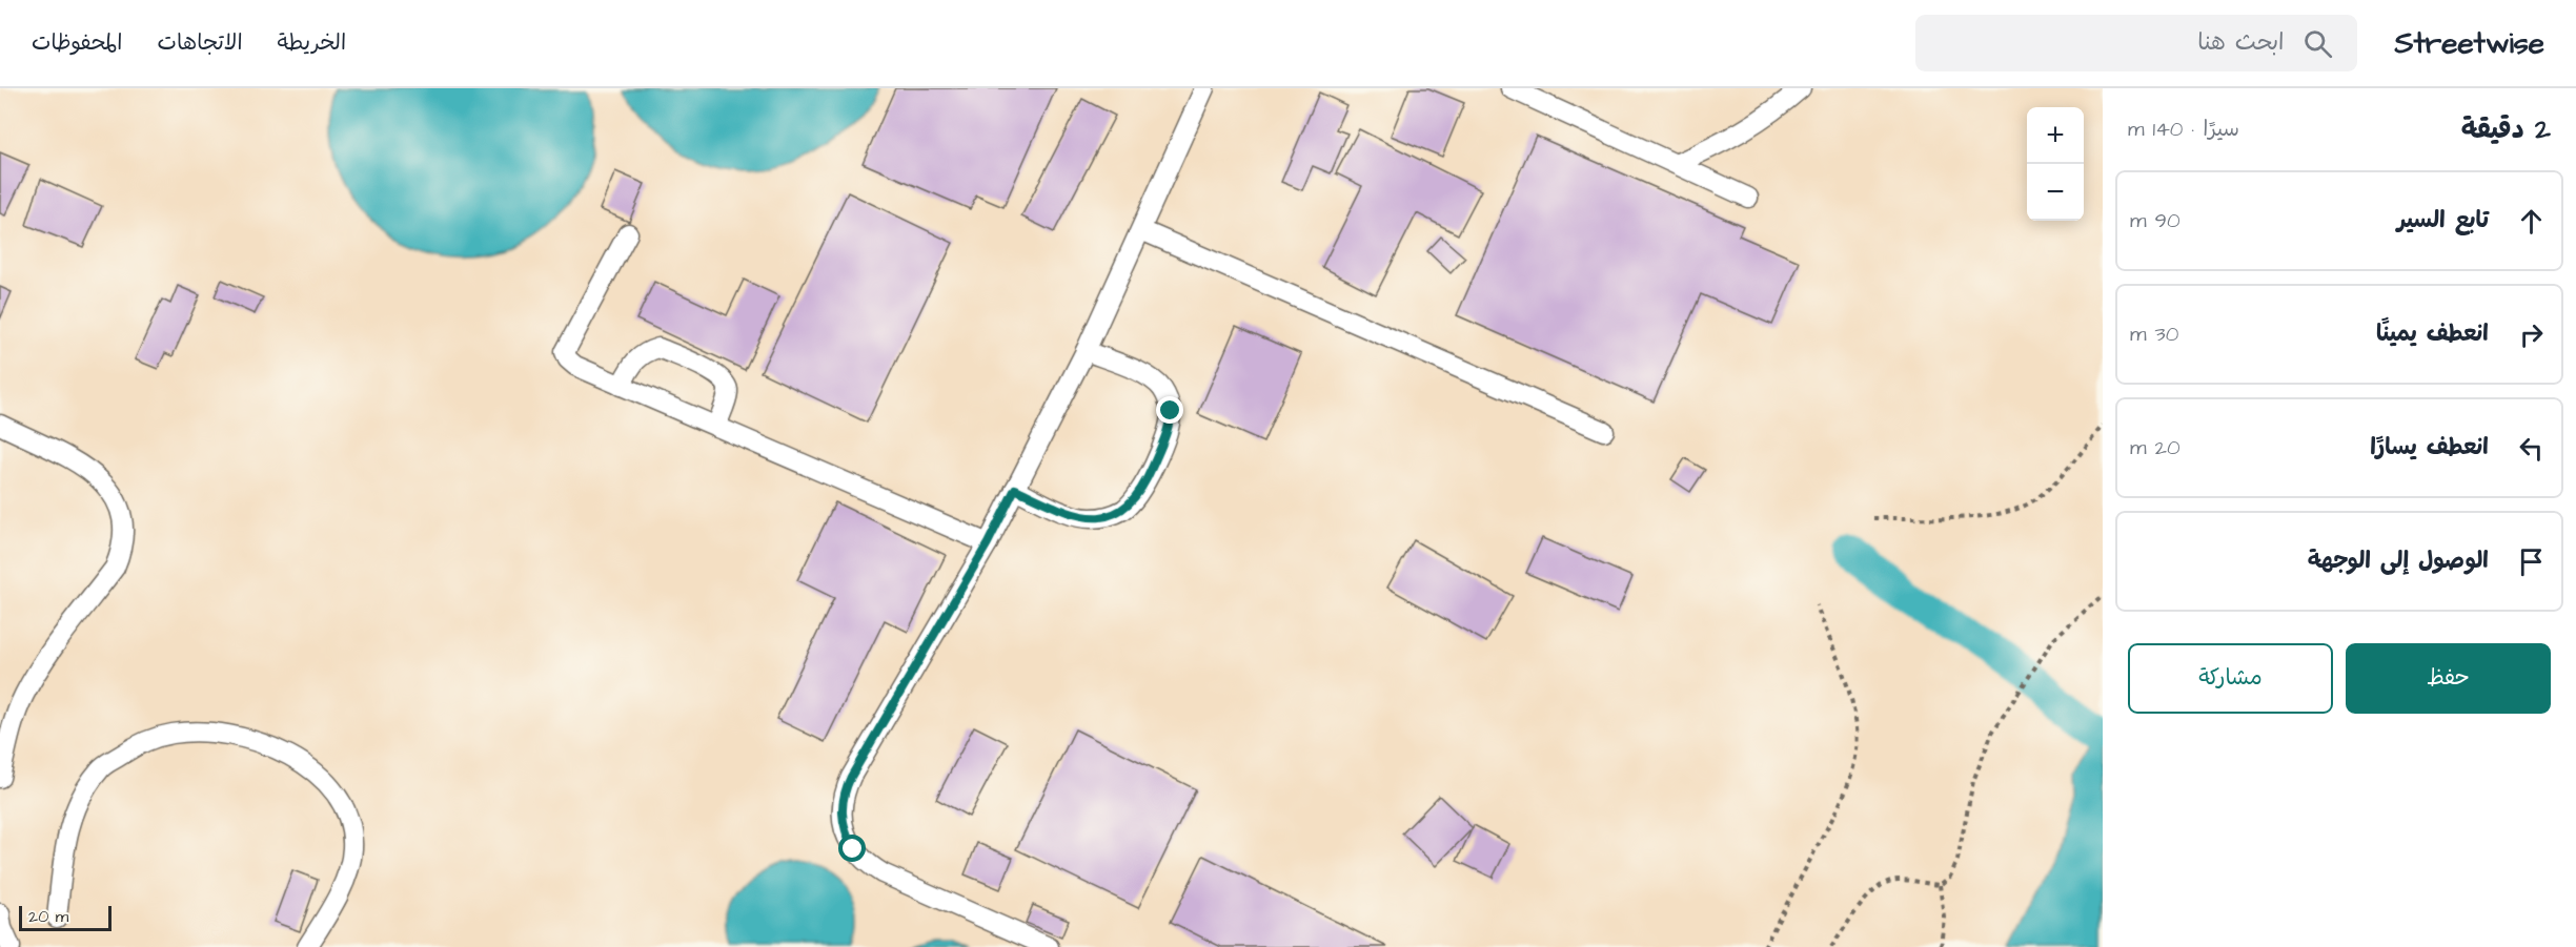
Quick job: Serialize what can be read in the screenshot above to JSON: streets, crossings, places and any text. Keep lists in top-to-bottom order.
{
  "scale_bar": "20 m",
  "page": {
    "header": "Streetwise",
    "search": "ابحث هنا",
    "nav": ["الخريطة", "الاتجاهات", "المحفوظات"],
    "heading": ["2 دقيقة", "سيرًا · 140 m"],
    "map_buttons": ["+", "−"],
    "list": [
      ["تابع السير", "90 m"],
      ["انعطف يمينًا", "30 m"],
      ["انعطف يسارًا", "20 m"],
      "الوصول إلى الوجهة"
    ],
    "buttons": ["حفظ", "مشاركة"],
    "scale": "20 m"
  }
}
